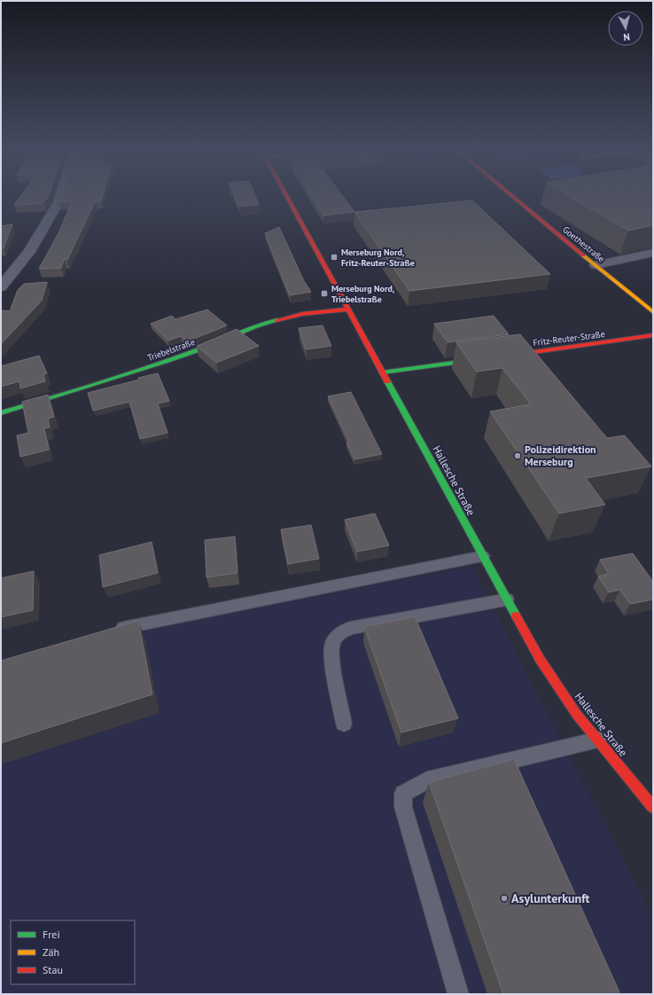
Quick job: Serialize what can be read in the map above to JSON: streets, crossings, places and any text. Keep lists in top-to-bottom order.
{
  "streets": {
    "street": [
      "Goethestraße",
      "Fritz-Reuter-Straße",
      "Triebelstraße",
      "Hallesche Straße"
    ]
  },
  "crossings": [
    ["Triebelstraße", "Hallesche Straße"]
  ],
  "places": {
    "transit": ["Merseburg Nord, Fritz-Reuter-Straße", "Merseburg Nord, Triebelstraße"],
    "other": ["Polizeidirektion Merseburg", "Asylunterkunft"]
  },
  "legend": ["Frei", "Zäh", "Stau"],
  "north": "bottom"
}
